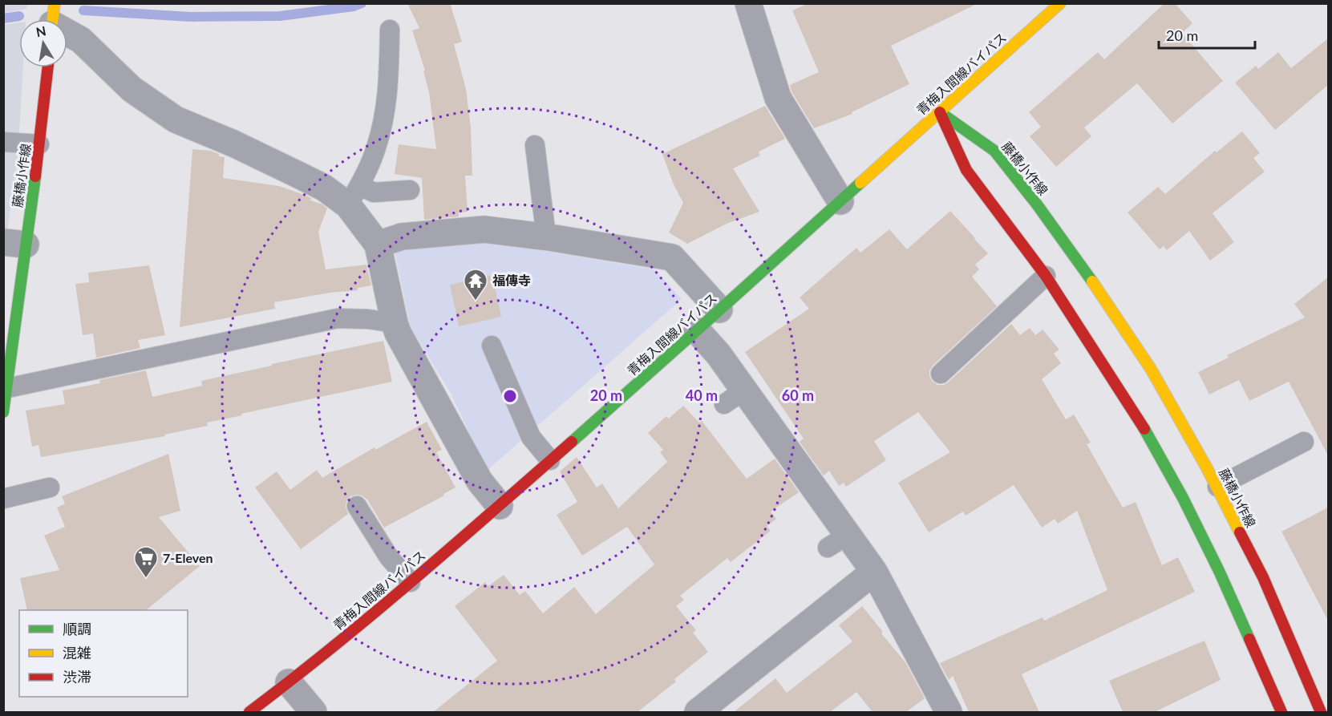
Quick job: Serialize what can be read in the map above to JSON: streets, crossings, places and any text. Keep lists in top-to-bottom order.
{
  "streets": {
    "main road": ["青梅入間線バイパス", "藤橋小作線"]
  },
  "crossings": [
    ["青梅入間線バイパス", "藤橋小作線"]
  ],
  "places": {
    "temple": ["福傳寺"],
    "supermarket": ["7-Eleven"]
  },
  "legend": ["順調", "混雑", "渋滞"],
  "scale_bar": "20 m",
  "north": "top",
  "rings": ["20 m", "40 m", "60 m"]
}
